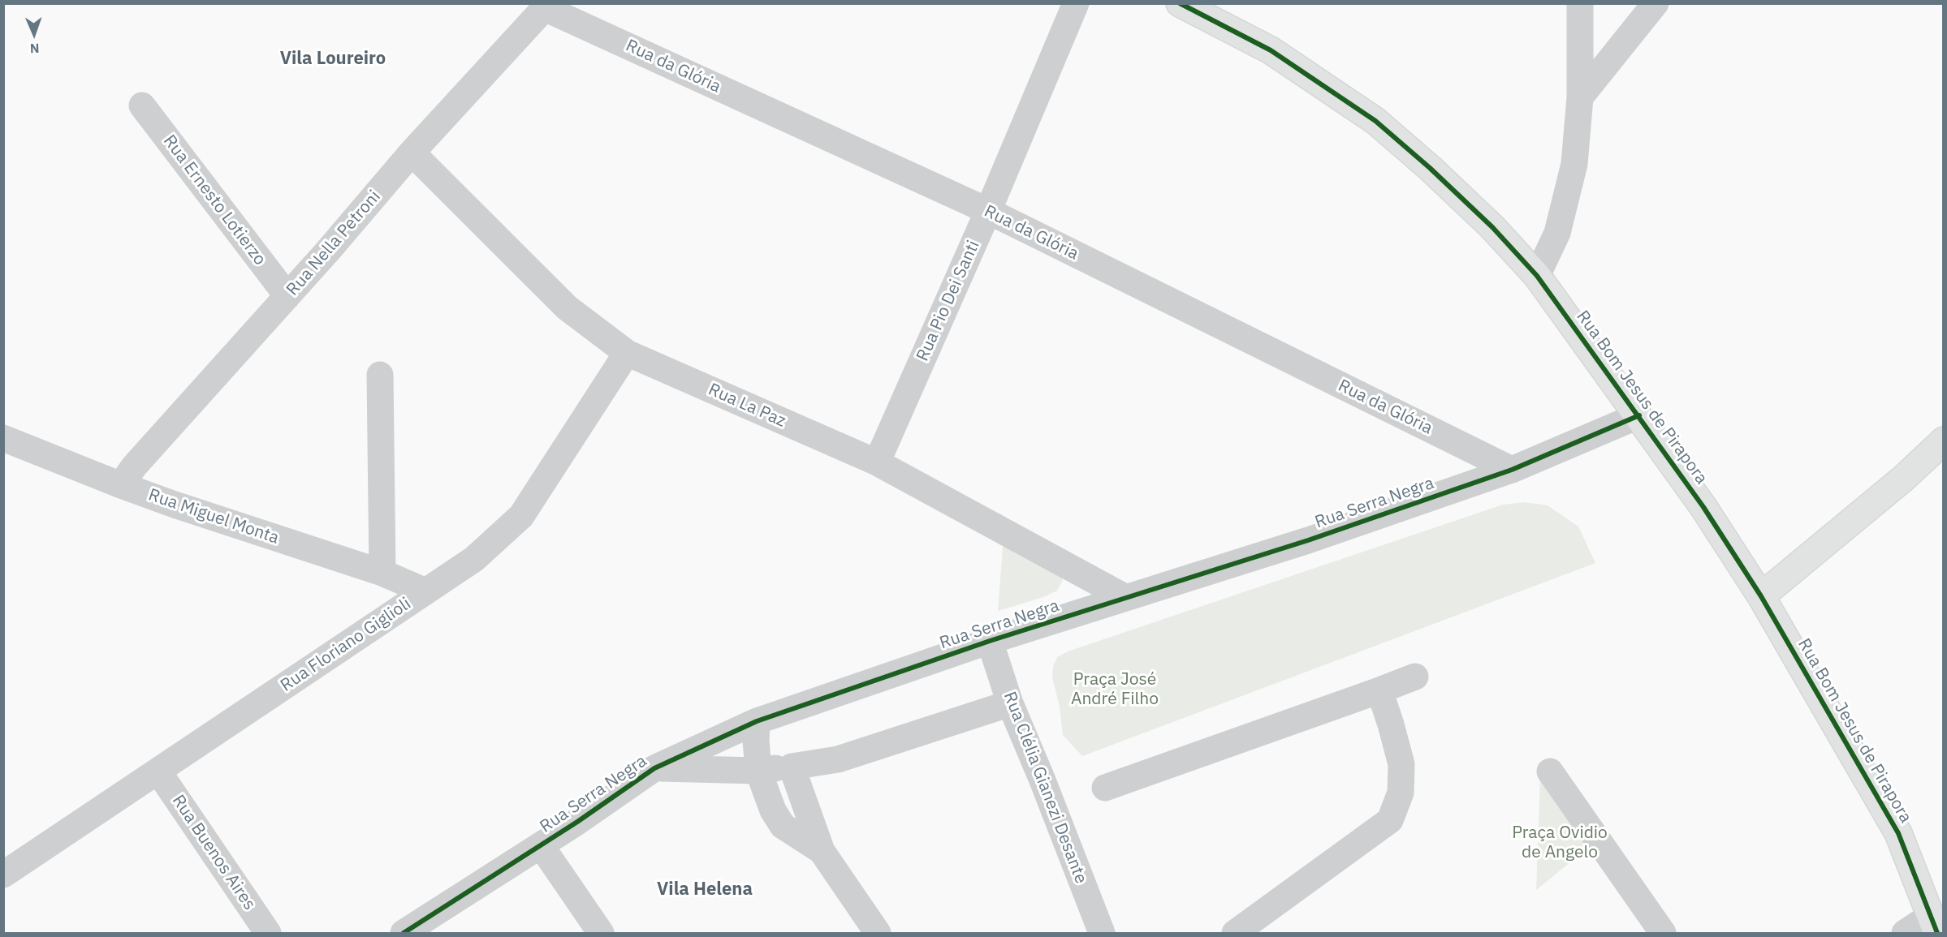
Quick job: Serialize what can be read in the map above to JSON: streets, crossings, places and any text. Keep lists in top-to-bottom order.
{
  "streets": {
    "street": [
      "Rua da Glória",
      "Rua Ernesto Lotierzo",
      "Rua Nella Petroni",
      "Rua Pio Dei Santi",
      "Rua Bom Jesus de Pirapora",
      "Rua La Paz",
      "Rua Serra Negra",
      "Rua Miguel Monta",
      "Rua Floriano Giglioli",
      "Rua Clélia Gianezi Desante",
      "Rua Buenos Aires"
    ]
  },
  "crossings": [
    ["Rua da Glória", "Rua Nella Petroni"],
    ["Rua da Glória", "Rua Pio Dei Santi"],
    ["Rua da Glória", "Rua Serra Negra"],
    ["Rua Ernesto Lotierzo", "Rua Nella Petroni"],
    ["Rua Nella Petroni", "Rua La Paz"],
    ["Rua Nella Petroni", "Rua Miguel Monta"],
    ["Rua Pio Dei Santi", "Rua La Paz"],
    ["Rua Bom Jesus de Pirapora", "Rua Serra Negra"],
    ["Rua La Paz", "Rua Serra Negra"],
    ["Rua La Paz", "Rua Floriano Giglioli"],
    ["Rua Serra Negra", "Rua Clélia Gianezi Desante"],
    ["Rua Miguel Monta", "Rua Floriano Giglioli"],
    ["Rua Floriano Giglioli", "Rua Buenos Aires"]
  ],
  "districts": ["Vila Loureiro", "Vila Helena"],
  "parks": ["Praça José André Filho", "Praça Ovidio de Angelo"],
  "north": "bottom"
}
